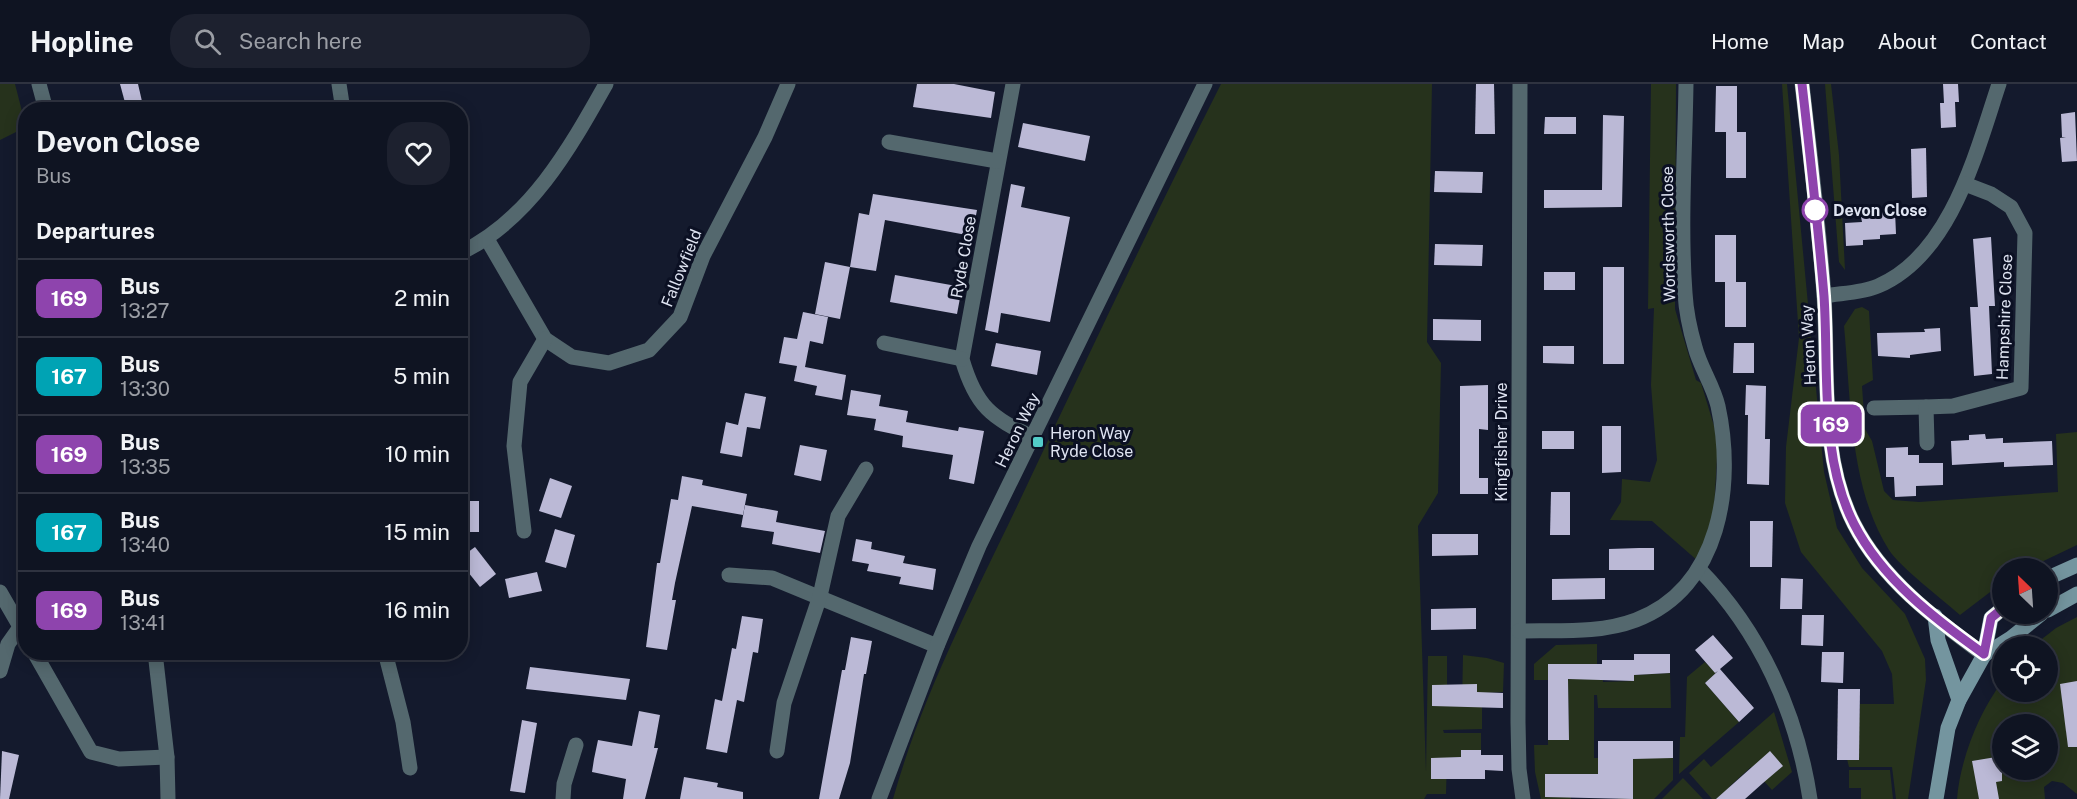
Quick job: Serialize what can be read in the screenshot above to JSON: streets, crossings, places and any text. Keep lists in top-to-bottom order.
{
  "streets": {
    "street": [
      "Wordsworth Close",
      "Ryde Close",
      "Fallowfield",
      "Hampshire Close",
      "Heron Way",
      "Kingfisher Drive"
    ]
  },
  "crossings": [
    ["Wordsworth Close", "Kingfisher Drive"]
  ],
  "places": {
    "other": ["Devon Close"],
    "transit": ["Heron Way Ryde Close"]
  },
  "lines": ["bus line 169"],
  "north": "top left",
  "page": {
    "header": "Hopline",
    "search": "Search here",
    "nav": [
      "Home",
      "Map",
      "About",
      "Contact"
    ],
    "on_map": "169",
    "heading": [
      ["Devon Close", "Bus"],
      "Departures"
    ],
    "list": [
      {
        "mark": "169",
        "name": "Bus",
        "note": "13:27",
        "value": "2 min"
      },
      {
        "mark": "167",
        "name": "Bus",
        "note": "13:30",
        "value": "5 min"
      },
      {
        "mark": "169",
        "name": "Bus",
        "note": "13:35",
        "value": "10 min"
      },
      {
        "mark": "167",
        "name": "Bus",
        "note": "13:40",
        "value": "15 min"
      },
      {
        "mark": "169",
        "name": "Bus",
        "note": "13:41",
        "value": "16 min"
      }
    ]
  }
}
